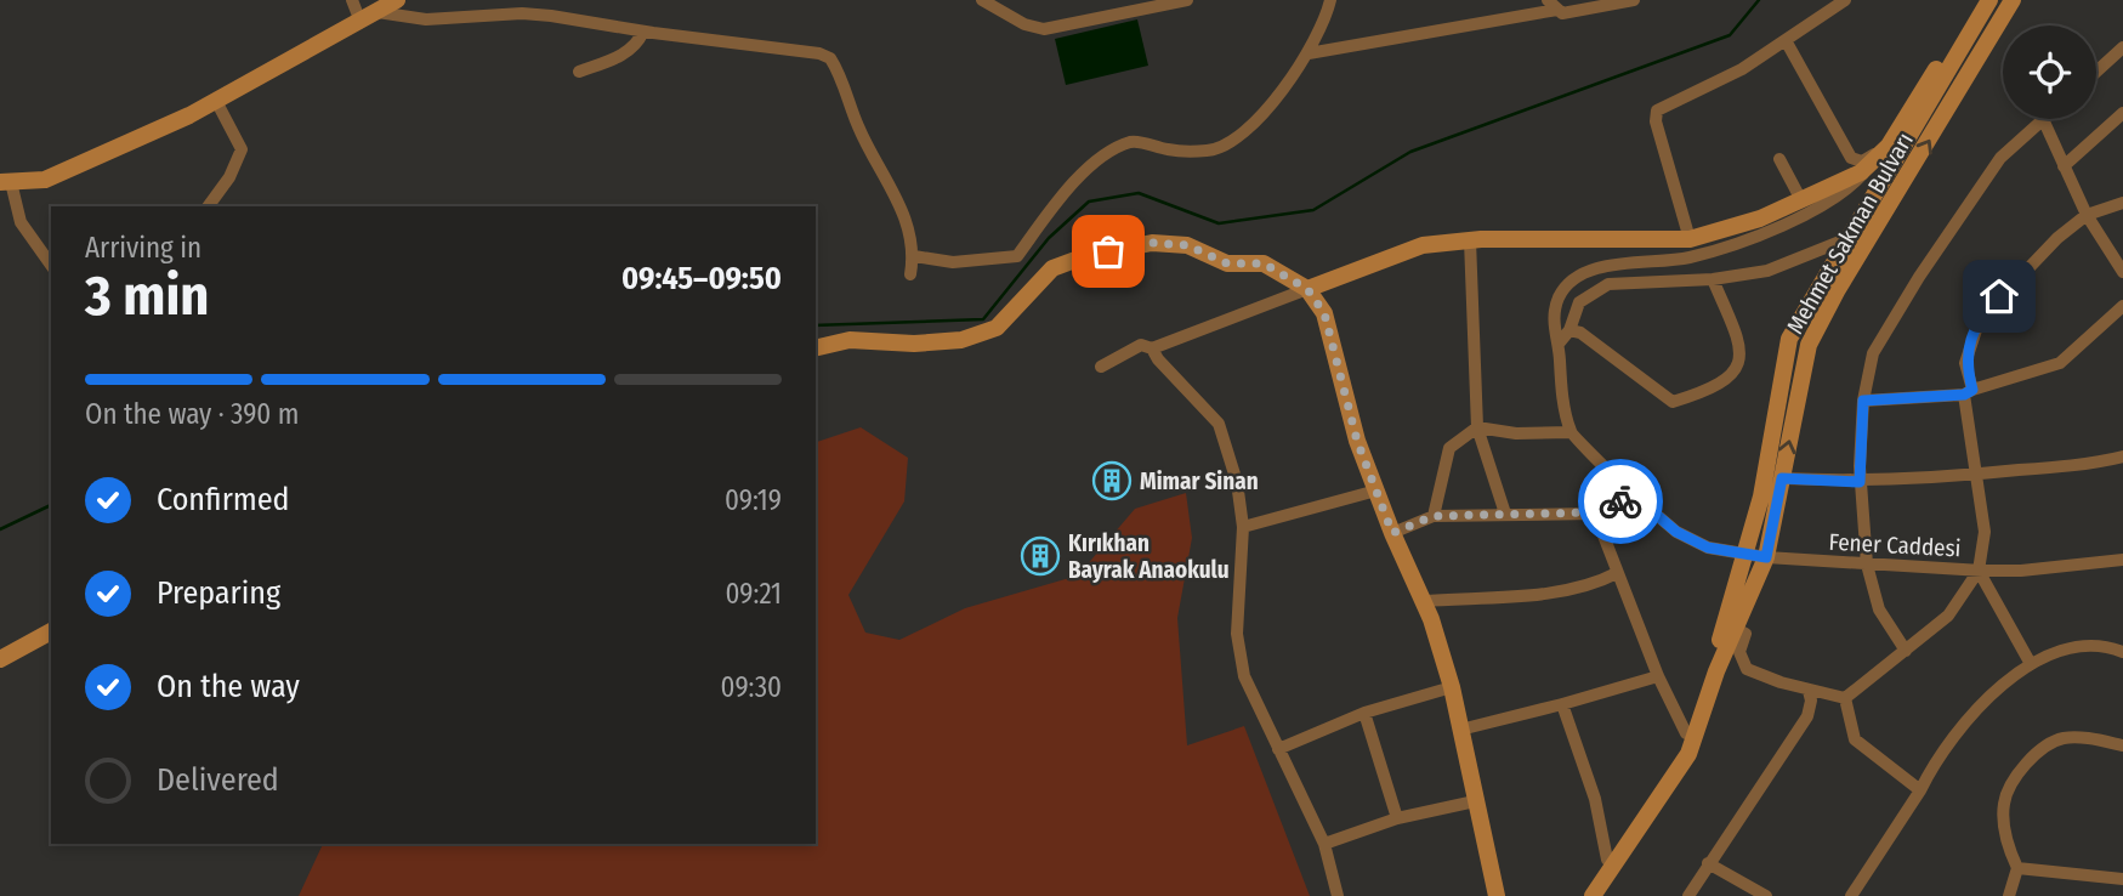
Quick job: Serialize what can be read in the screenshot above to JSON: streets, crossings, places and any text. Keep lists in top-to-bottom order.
{
  "streets": {
    "street": ["Mehmet Sakman Bulvarı", "Fener Caddesi"]
  },
  "crossings": [
    ["Mehmet Sakman Bulvarı", "Fener Caddesi"]
  ],
  "places": {
    "building": ["Mimar Sinan", "Kırıkhan Bayrak Anaokulu"]
  },
  "page": {
    "heading": ["3 min", "Arriving in", "09:45–09:50"],
    "bar": "On the way · 390 m",
    "list": [
      ["Confirmed", "09:19"],
      ["Preparing", "09:21"],
      ["On the way", "09:30"],
      "Delivered"
    ]
  }
}
